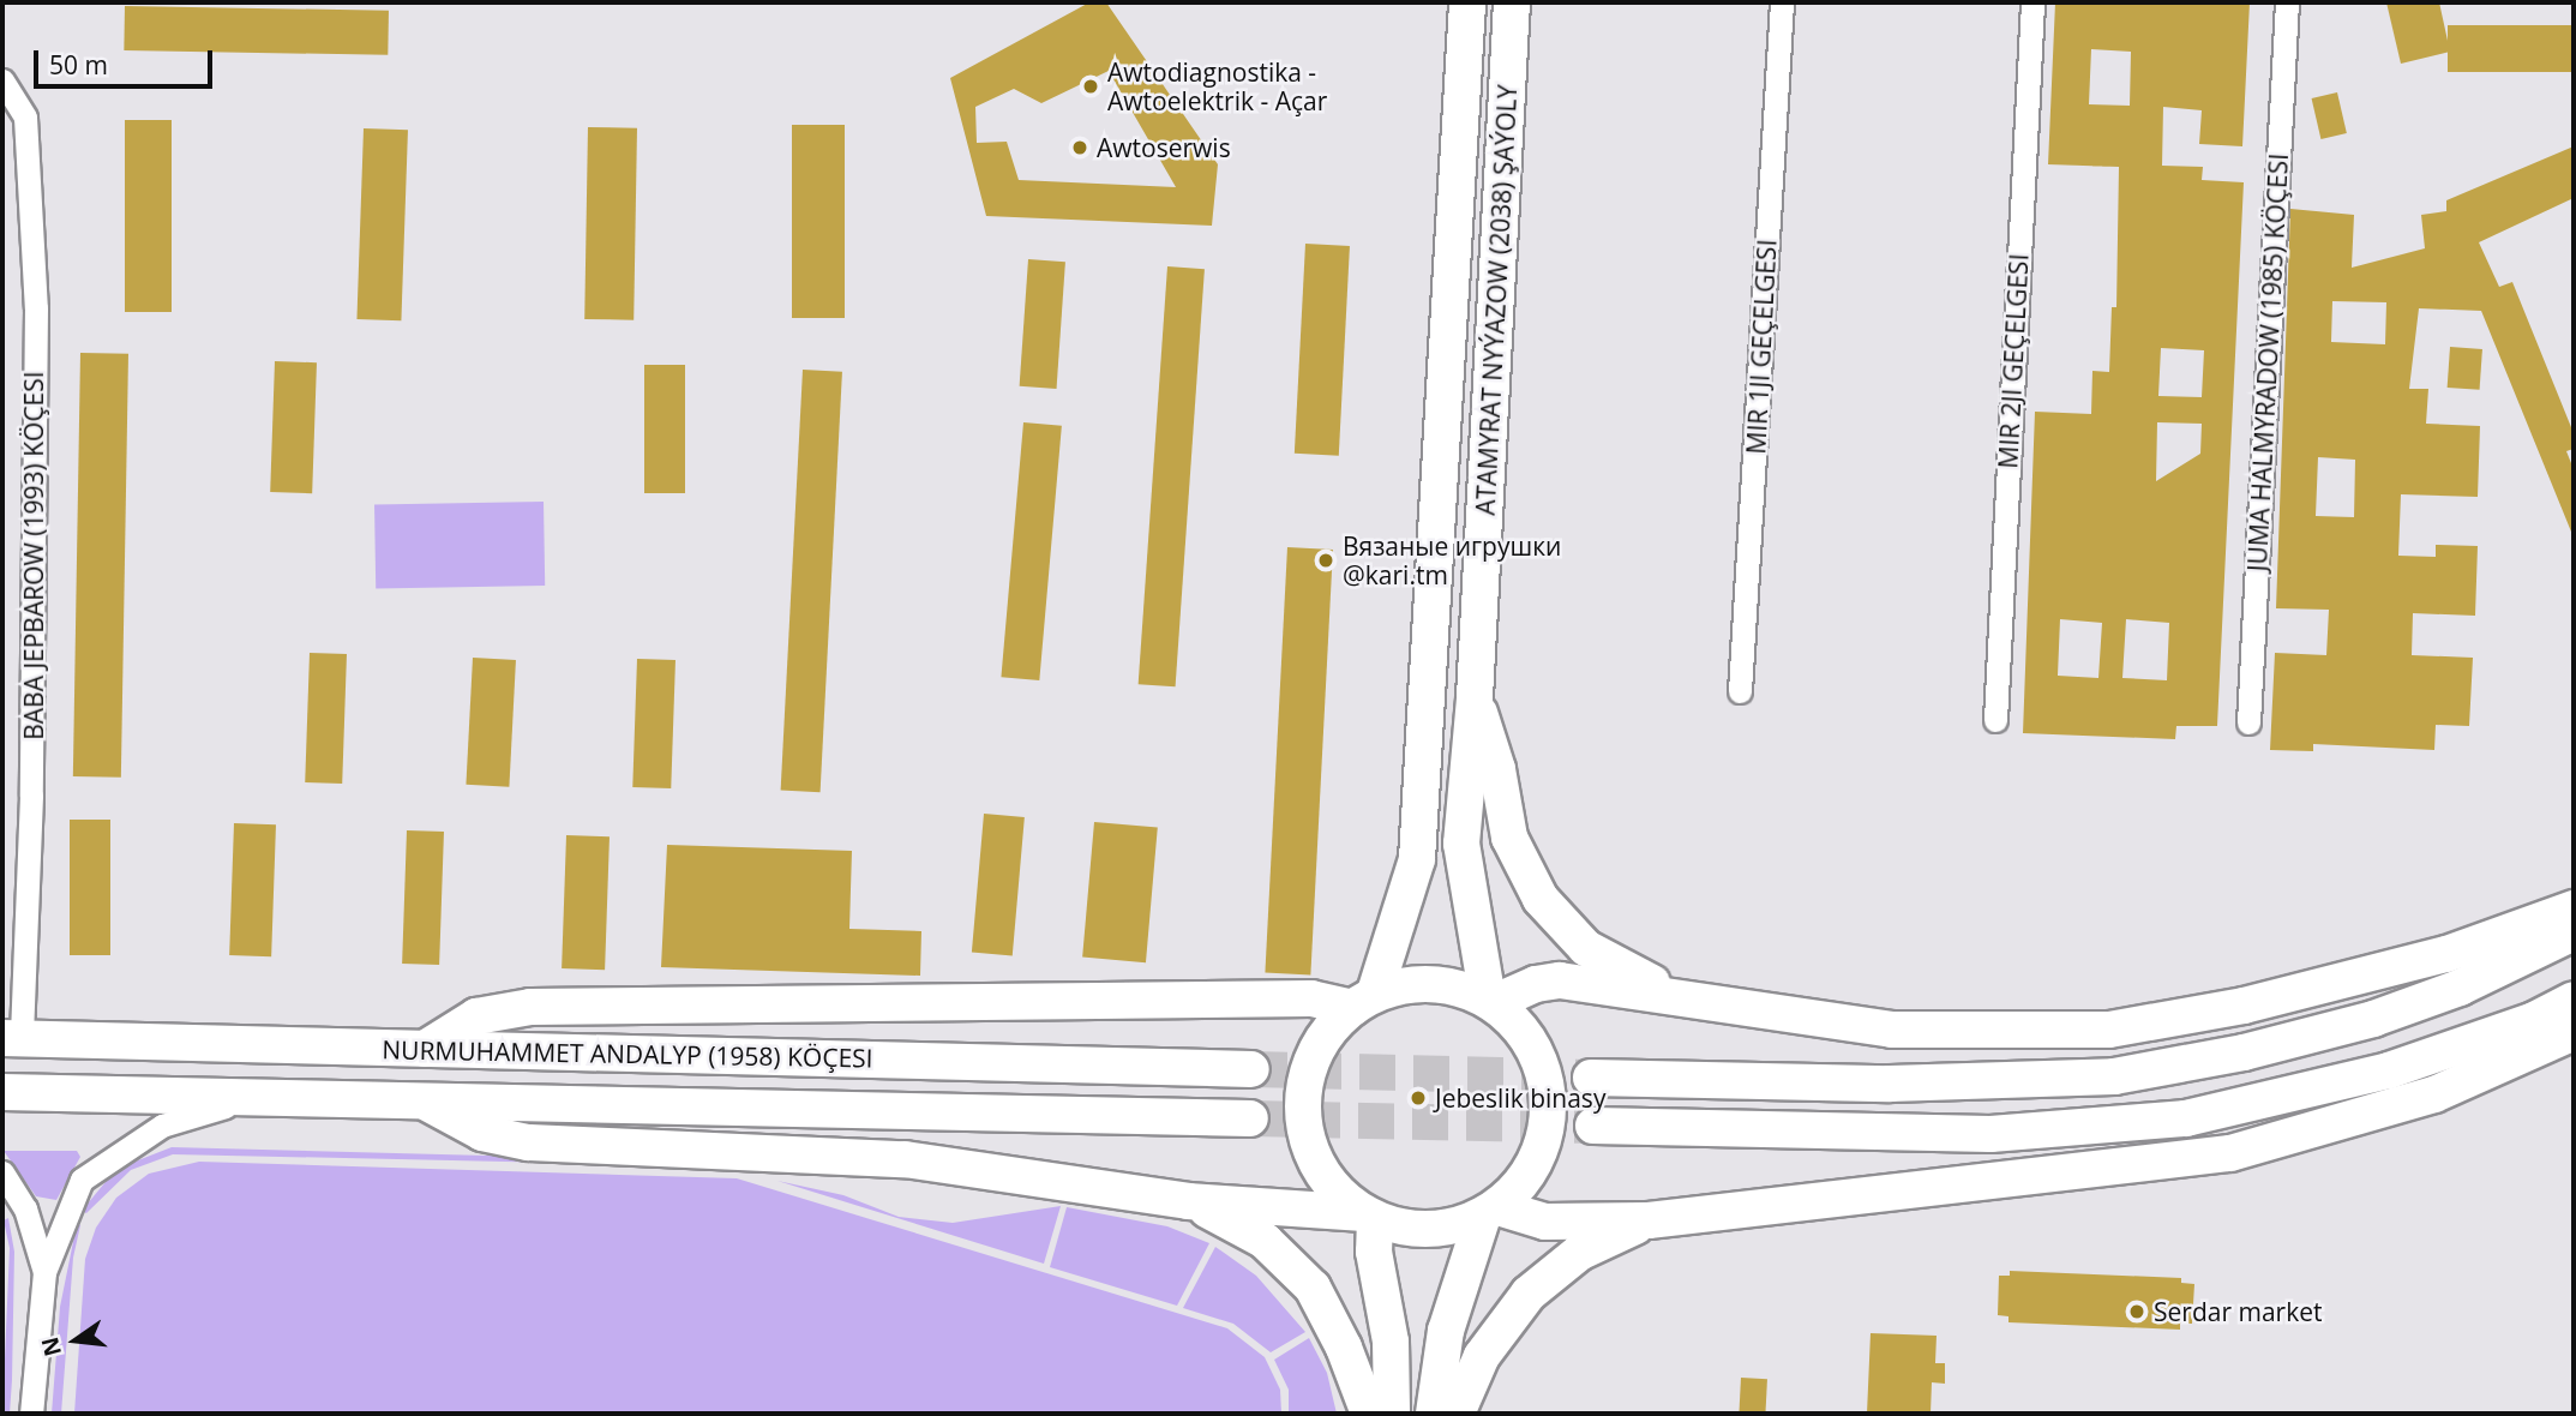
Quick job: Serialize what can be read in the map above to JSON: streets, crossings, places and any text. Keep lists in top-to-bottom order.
{
  "streets": {
    "main road": ["ATAMYRAT NYÝAZOW (2038) ŞAÝOLY", "NURMUHAMMET ANDALYP (1958) KÖÇESI"],
    "street": [
      "MIR 1JI GEÇELGESI",
      "MIR 2JI GEÇELGESI",
      "JUMA HALMYRADOW (1985) KÖÇESI",
      "BABA JEPBAROW (1993) KÖÇESI"
    ]
  },
  "crossings": [
    ["BABA JEPBAROW (1993) KÖÇESI", "NURMUHAMMET ANDALYP (1958) KÖÇESI"]
  ],
  "places": [
    "Awtodiagnostika - Awtoelektrik - Açar",
    "Awtoserwis",
    "Вязаные игрушки @kari.tm",
    "Jebeslik binasy",
    "Serdar market"
  ],
  "scale_bar": "50 m",
  "north": "left"
}
